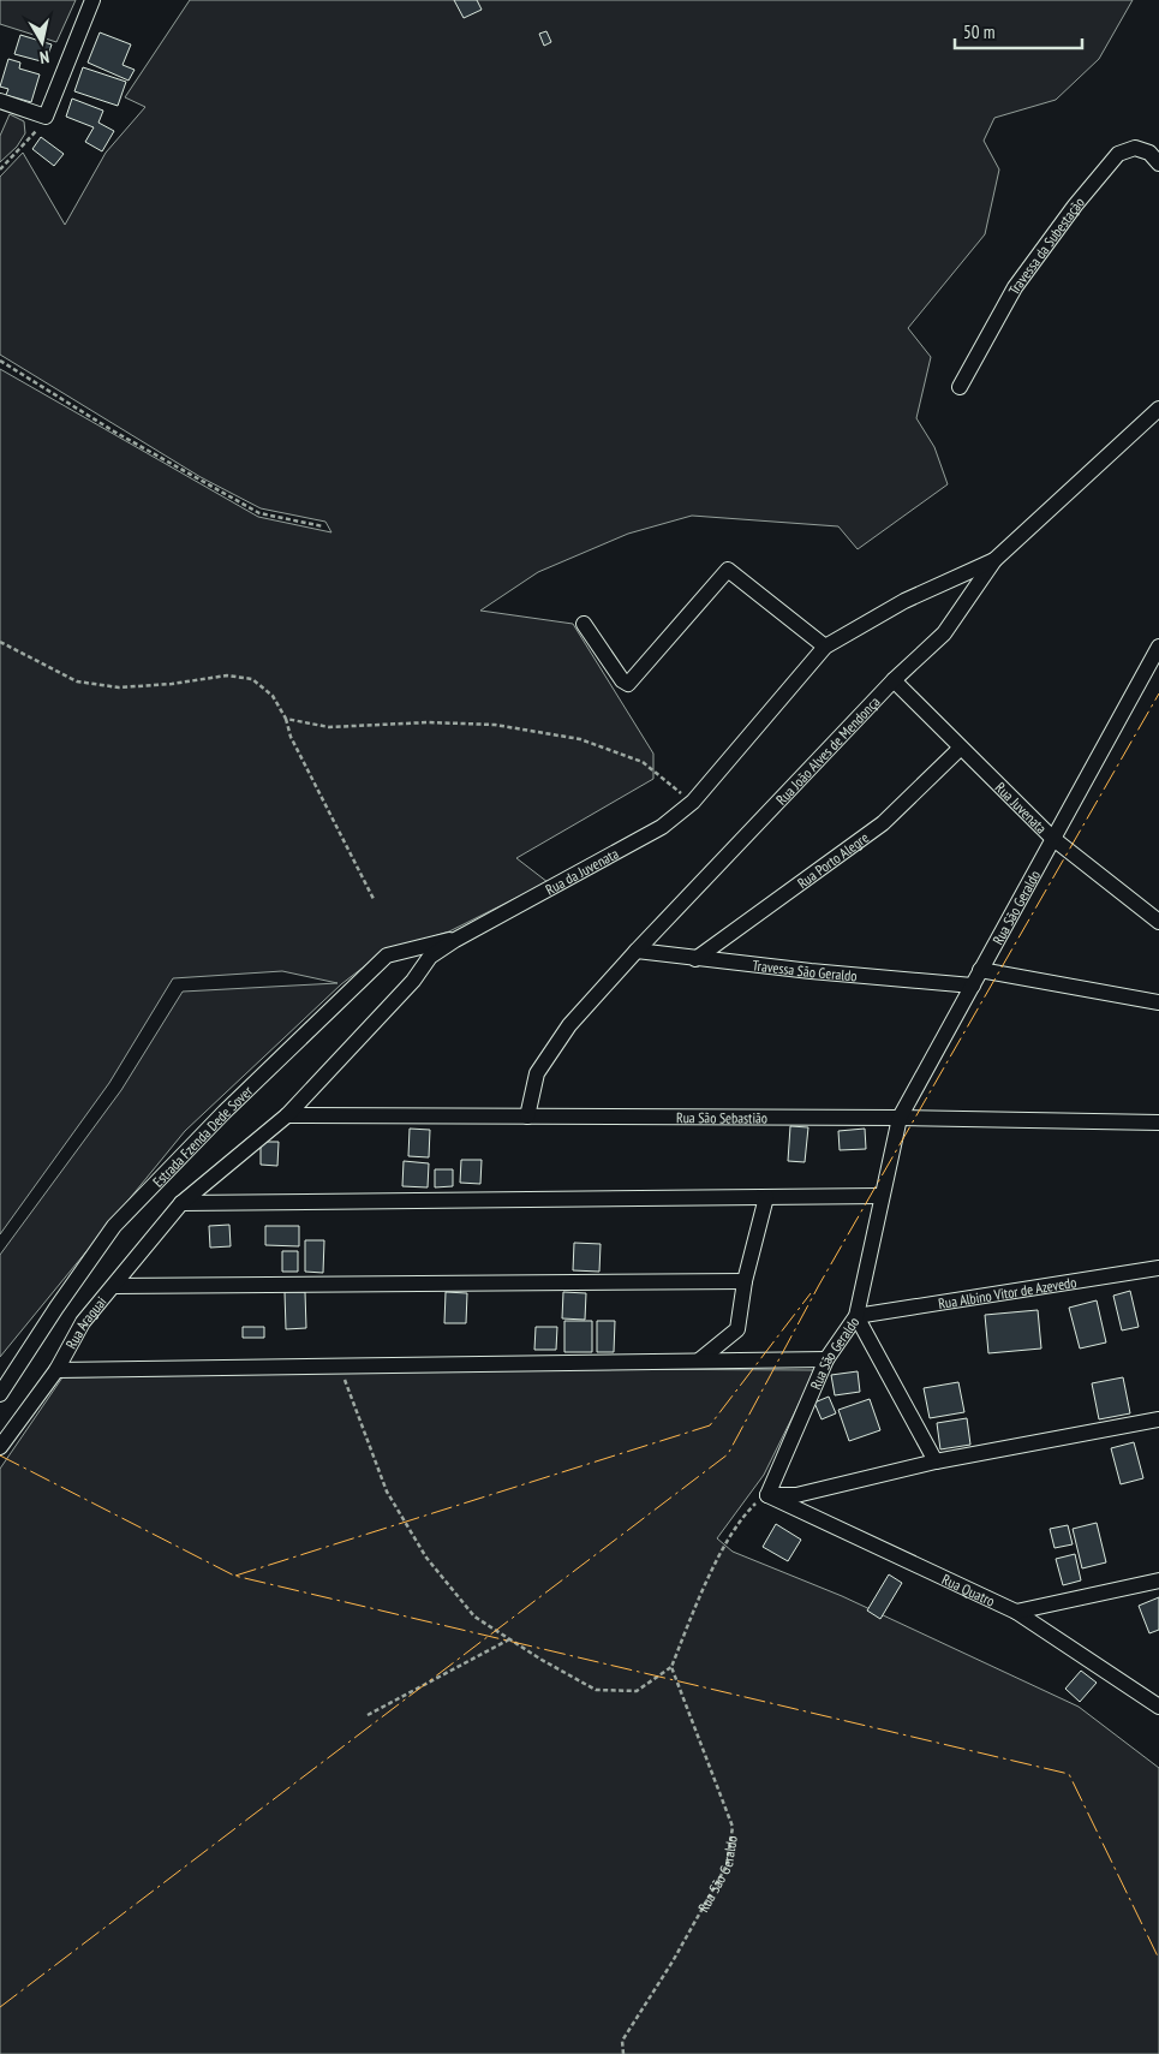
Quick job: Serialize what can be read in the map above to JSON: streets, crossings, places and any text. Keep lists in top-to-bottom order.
{
  "streets": {
    "street": [
      "Travessa da Subestação",
      "Rua João Alves de Mendonça",
      "Rua Juvenata",
      "Rua Porto Alegre",
      "Rua da Juvenata",
      "Rua São Geraldo",
      "Travessa São Geraldo",
      "Rua São Sebastião",
      "Estrada Fzenda Dede Sover",
      "Rua Albino Vitor de Azevedo",
      "Rua Araguai",
      "Rua Quatro"
    ]
  },
  "crossings": [
    ["Rua João Alves de Mendonça", "Rua Juvenata"],
    ["Rua João Alves de Mendonça", "Rua da Juvenata"],
    ["Rua João Alves de Mendonça", "Travessa São Geraldo"],
    ["Rua João Alves de Mendonça", "Rua São Sebastião"],
    ["Rua Juvenata", "Rua Porto Alegre"],
    ["Rua Juvenata", "Rua São Geraldo"],
    ["Rua Porto Alegre", "Travessa São Geraldo"],
    ["Rua da Juvenata", "Rua São Sebastião"],
    ["Rua da Juvenata", "Estrada Fzenda Dede Sover"],
    ["Rua da Juvenata", "Rua Araguai"],
    ["Rua São Geraldo", "Travessa São Geraldo"],
    ["Rua São Geraldo", "Rua São Sebastião"],
    ["Rua São Geraldo", "Rua Albino Vitor de Azevedo"],
    ["Rua São Geraldo", "Rua Quatro"]
  ],
  "scale_bar": "50 m",
  "north": "bottom"
}
